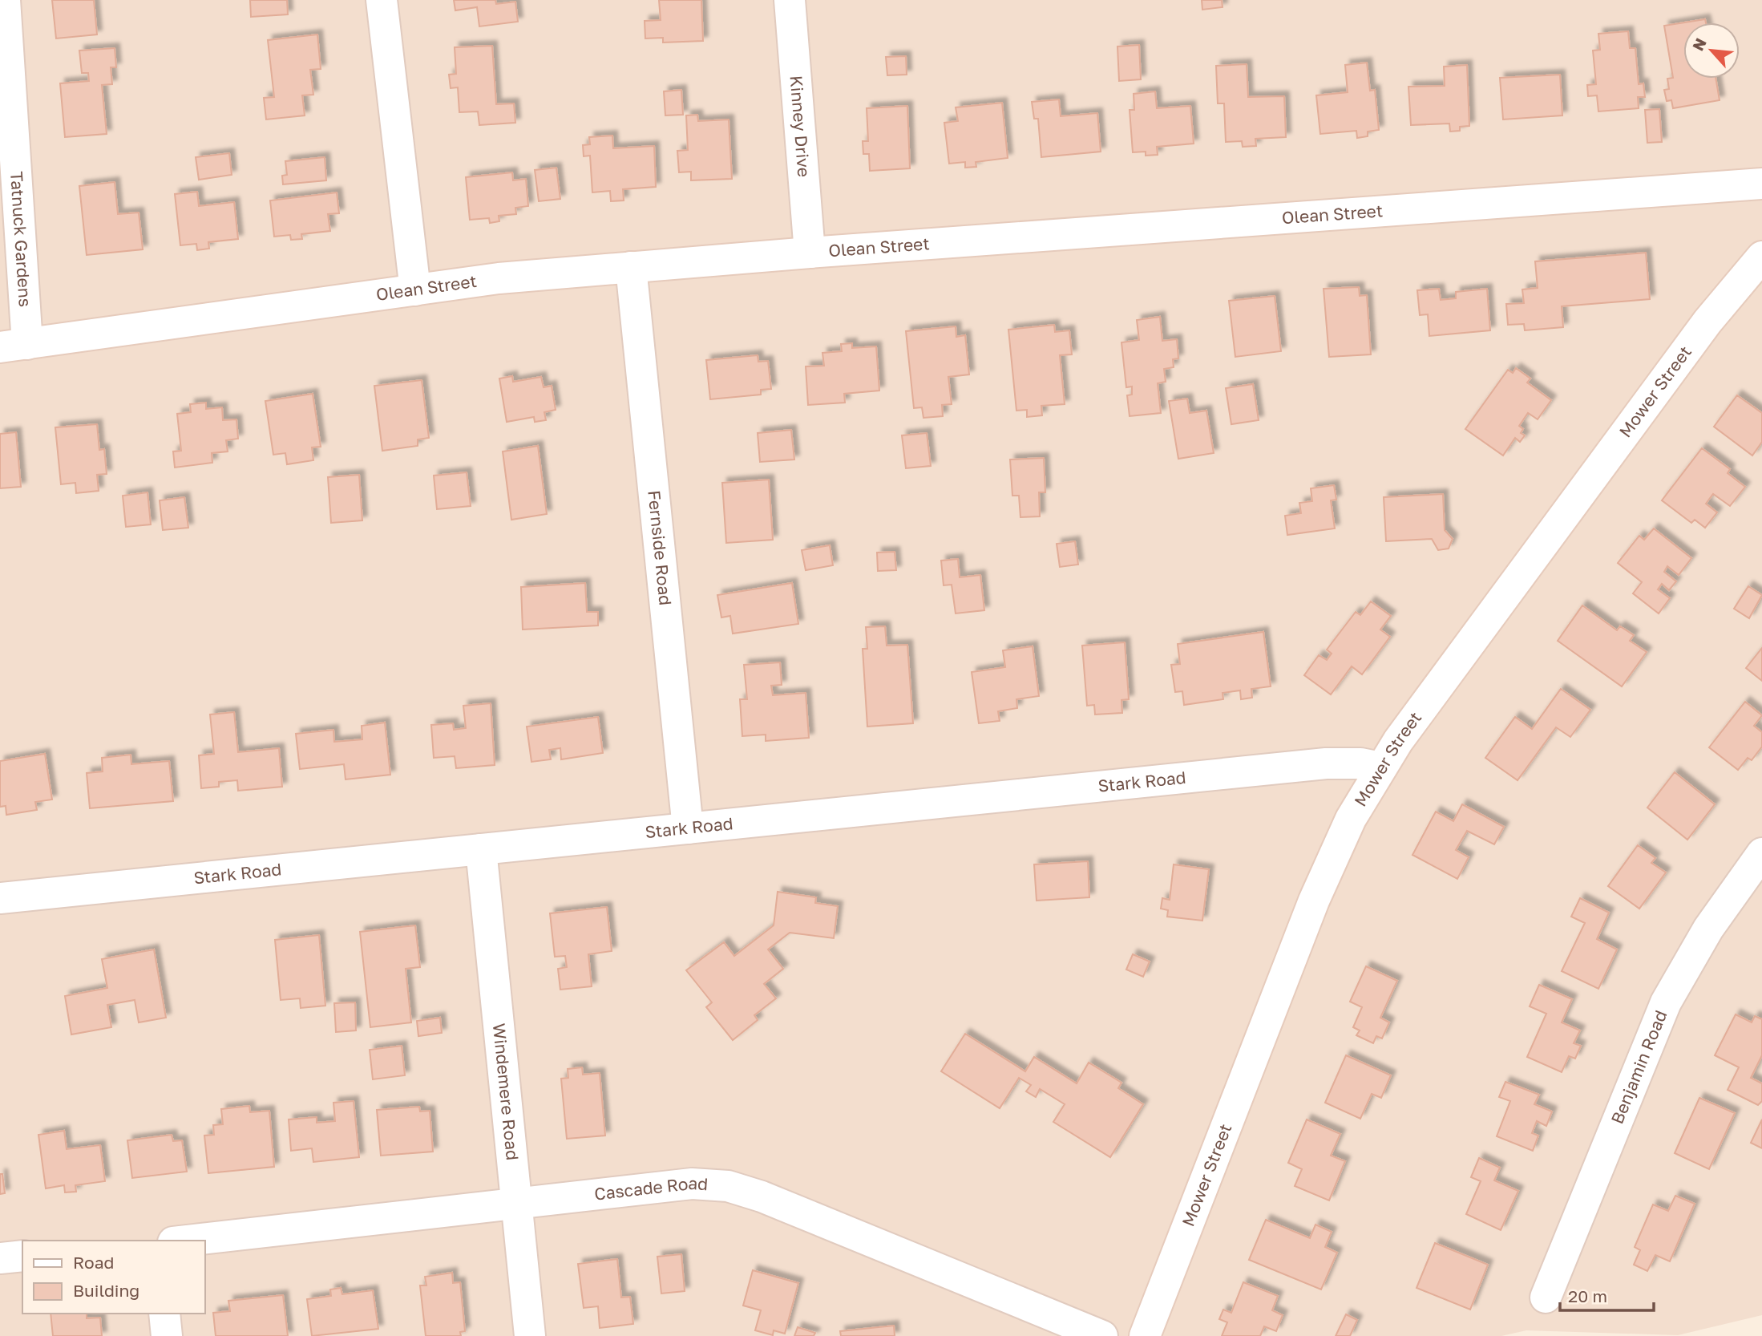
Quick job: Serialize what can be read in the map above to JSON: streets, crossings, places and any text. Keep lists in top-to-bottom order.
{
  "streets": {
    "street": [
      "Kinney Drive",
      "Olean Street",
      "Tatnuck Gardens",
      "Mower Street",
      "Fernside Road",
      "Stark Road",
      "Benjamin Road",
      "Windemere Road",
      "Cascade Road"
    ]
  },
  "crossings": [
    ["Kinney Drive", "Olean Street"],
    ["Olean Street", "Tatnuck Gardens"],
    ["Olean Street", "Fernside Road"],
    ["Mower Street", "Stark Road"],
    ["Fernside Road", "Stark Road"],
    ["Stark Road", "Windemere Road"],
    ["Windemere Road", "Cascade Road"]
  ],
  "legend": ["Road", "Building"],
  "scale_bar": "20 m",
  "north": "top left"
}
